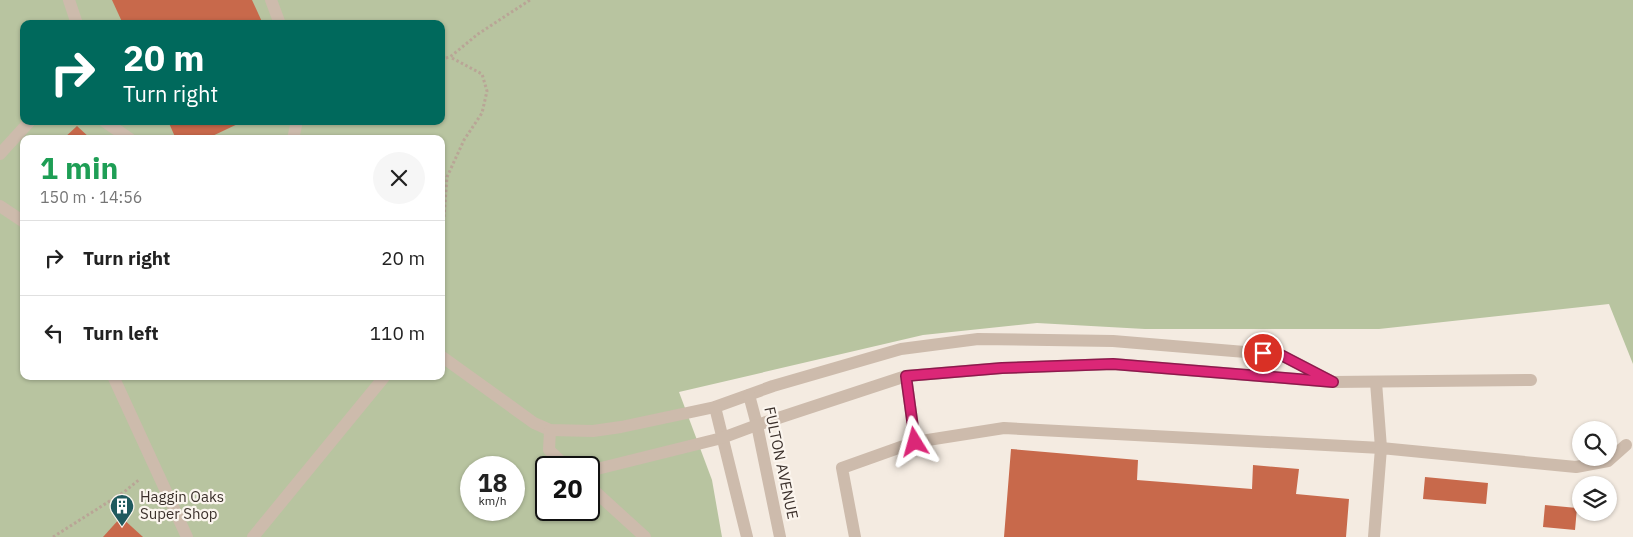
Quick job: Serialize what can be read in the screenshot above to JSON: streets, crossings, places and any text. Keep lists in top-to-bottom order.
{
  "streets": {
    "street": ["FULTON AVENUE"]
  },
  "places": {
    "building": ["Haggin Oaks Super Shop"]
  },
  "page": {
    "turn": ["20 m", "Turn right"],
    "heading": ["1 min", "150 m · 14:56"],
    "list": [
      {
        "name": "Turn right",
        "value": "20 m"
      },
      {
        "name": "Turn left",
        "value": "110 m"
      }
    ],
    "speed": "18 km/h",
    "limit": "20"
  }
}
